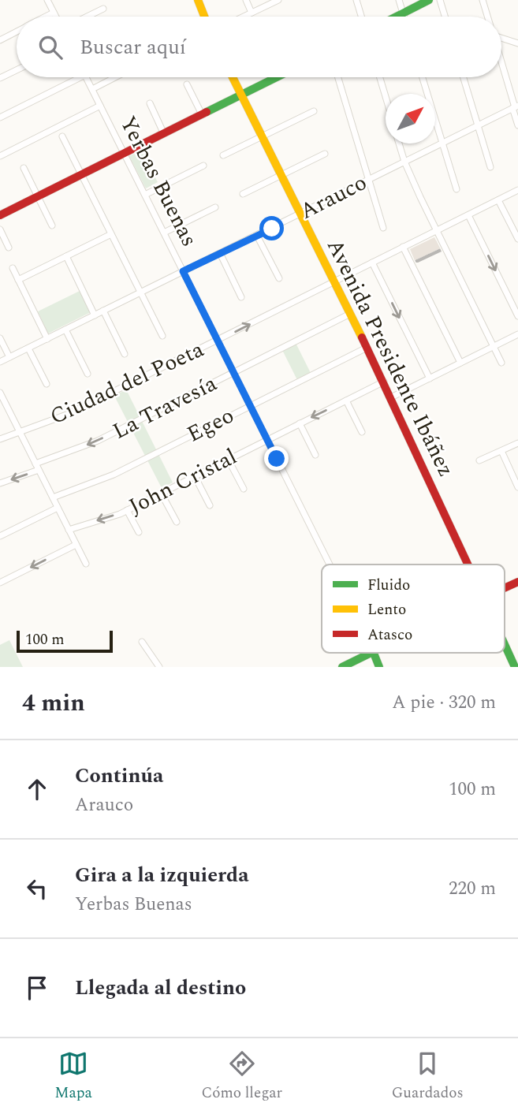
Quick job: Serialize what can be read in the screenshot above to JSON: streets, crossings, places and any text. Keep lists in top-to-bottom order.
{
  "streets": {
    "street": [
      "Yerbas Buenas",
      "Arauco",
      "Avenida Presidente Ibáñez",
      "Ciudad del Poeta",
      "La Travesía",
      "Egeo",
      "John Cristal"
    ]
  },
  "crossings": [
    ["Yerbas Buenas", "Arauco"],
    ["Yerbas Buenas", "Ciudad del Poeta"],
    ["Yerbas Buenas", "La Travesía"],
    ["Yerbas Buenas", "Egeo"],
    ["Yerbas Buenas", "John Cristal"],
    ["Arauco", "Avenida Presidente Ibáñez"],
    ["Avenida Presidente Ibáñez", "Ciudad del Poeta"],
    ["Avenida Presidente Ibáñez", "La Travesía"],
    ["Avenida Presidente Ibáñez", "Egeo"],
    ["Avenida Presidente Ibáñez", "John Cristal"]
  ],
  "one_way": ["La Travesía"],
  "legend": ["Fluido", "Lento", "Atasco"],
  "scale_bar": "100 m",
  "north": "top right",
  "page": {
    "search": "Buscar aquí",
    "scale": "100 m",
    "heading": ["4 min", "A pie · 320 m"],
    "list": [
      ["Continúa", "Arauco", "100 m"],
      ["Gira a la izquierda", "Yerbas Buenas", "220 m"],
      "Llegada al destino"
    ],
    "nav": ["Mapa", "Cómo llegar", "Guardados"]
  }
}
